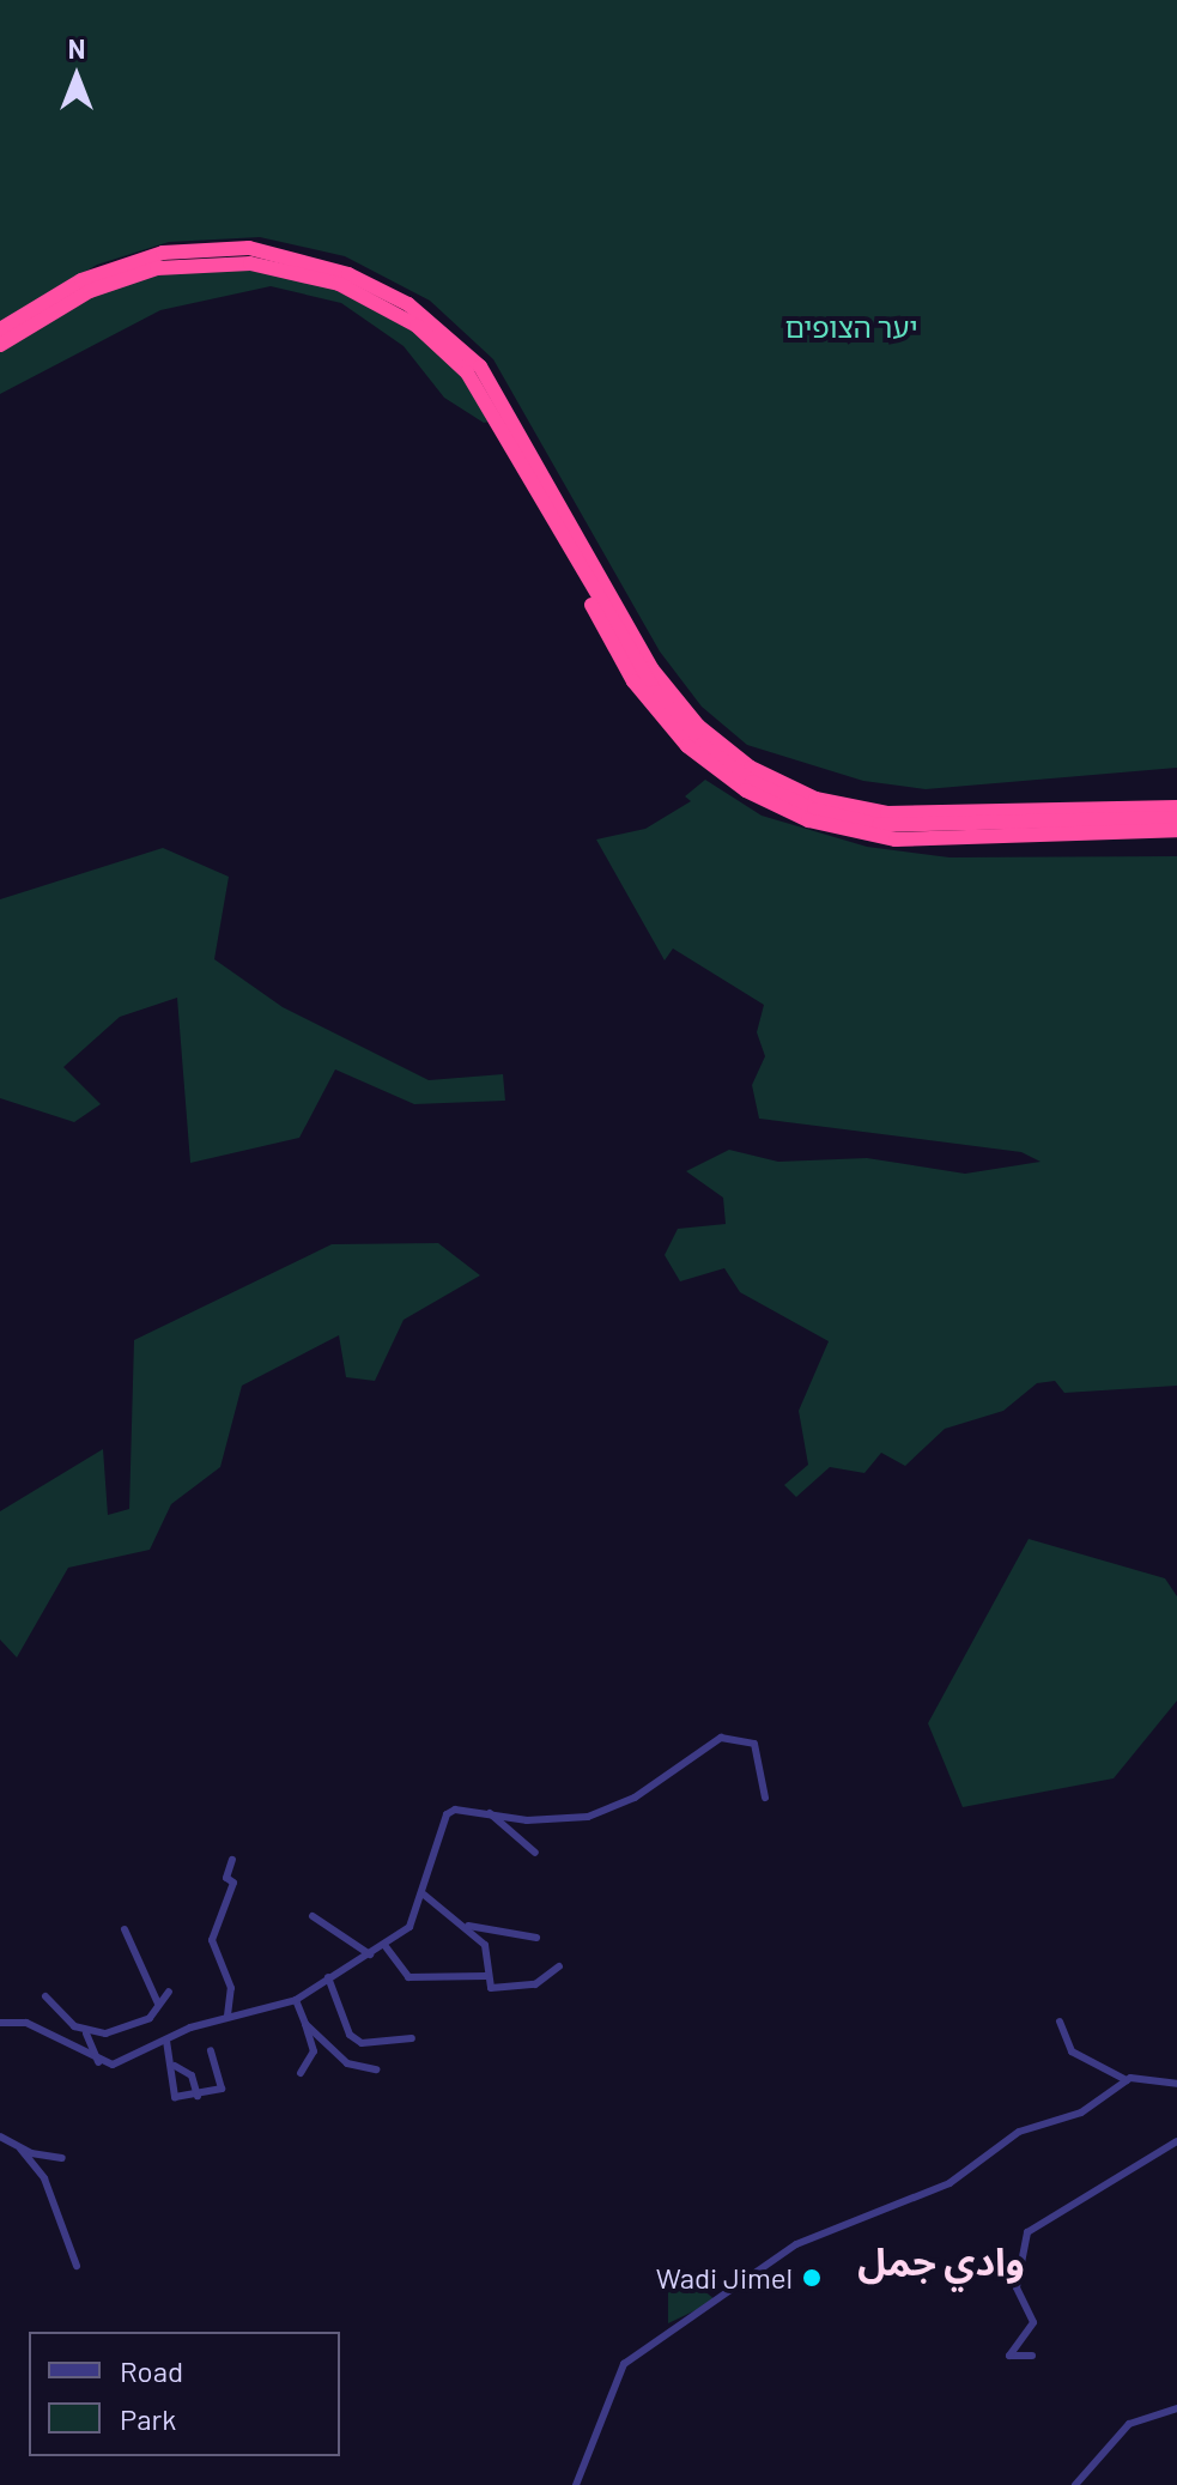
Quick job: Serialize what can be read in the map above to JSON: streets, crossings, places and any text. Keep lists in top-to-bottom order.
{
  "districts": ["وادي جمل"],
  "parks": ["יער הצופים"],
  "places": ["Wadi Jimel"],
  "legend": ["Road", "Park"],
  "north": "top"
}
